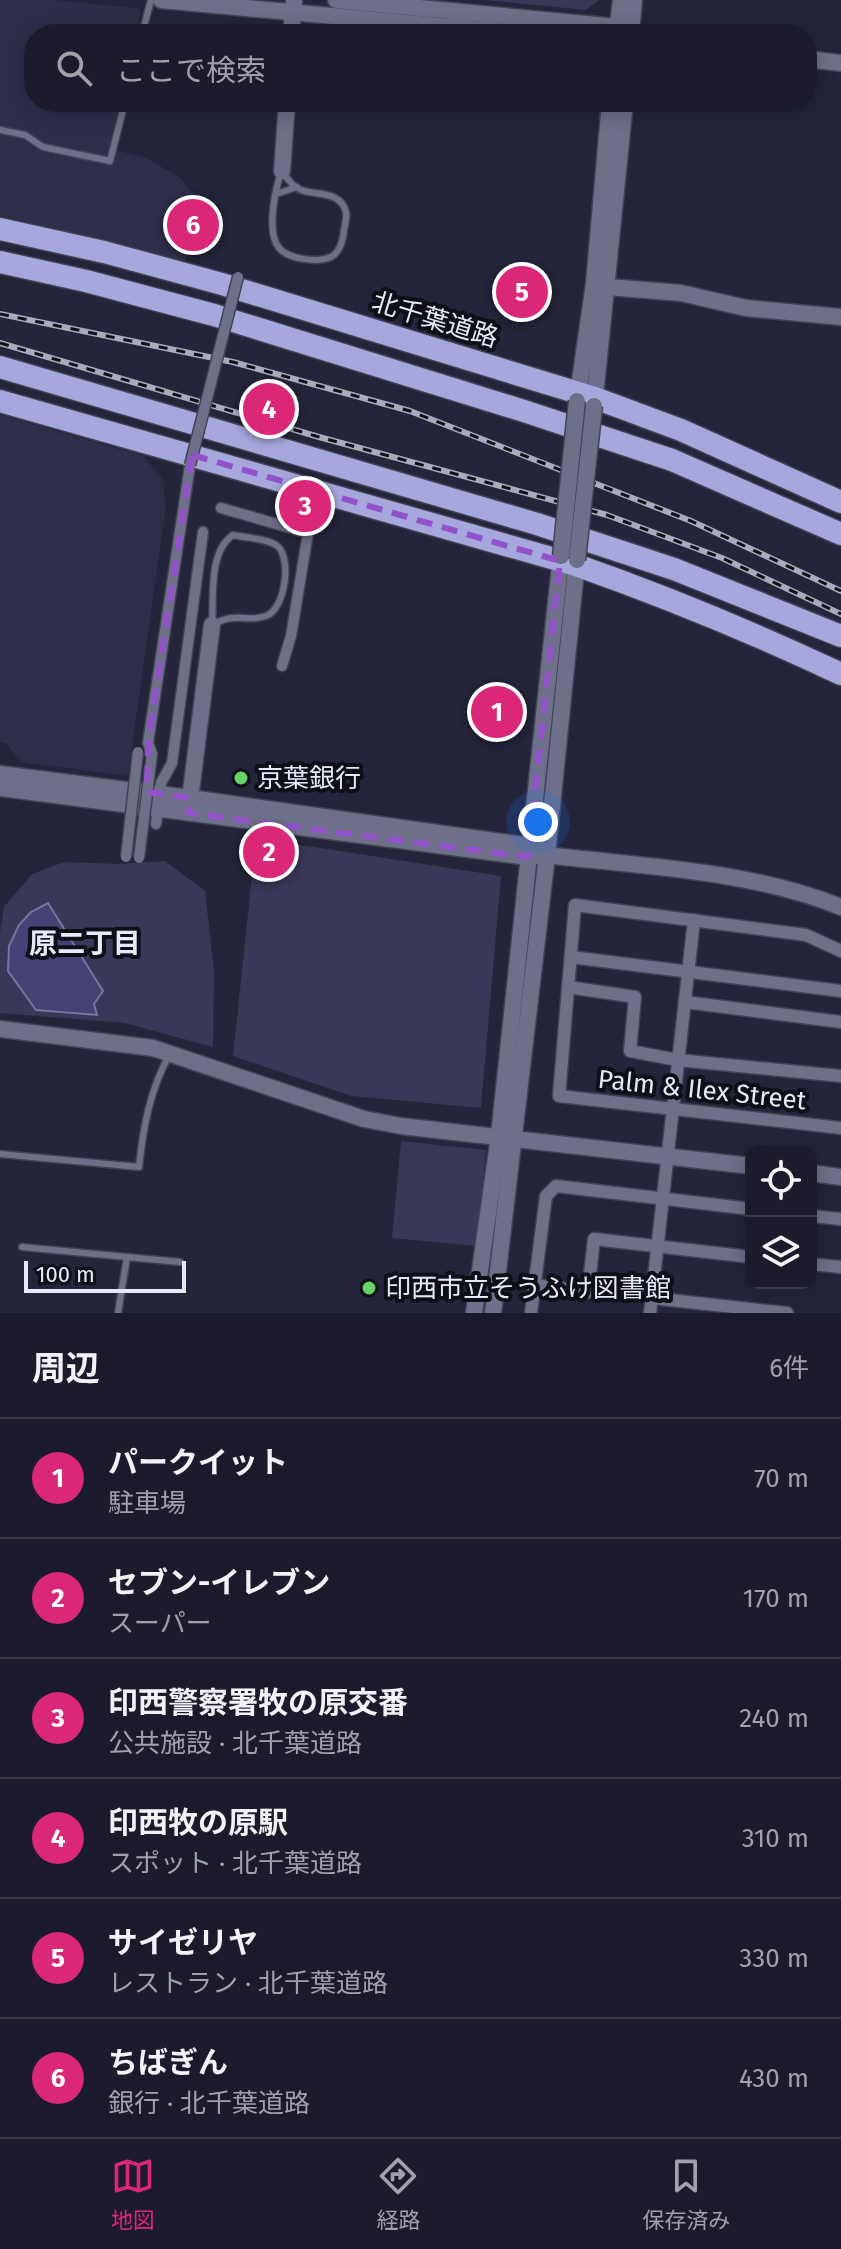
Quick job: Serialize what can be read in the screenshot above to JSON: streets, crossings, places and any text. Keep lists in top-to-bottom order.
{
  "streets": {
    "highway": ["北千葉道路"],
    "street": ["Palm & Ilex Street"]
  },
  "districts": ["原二丁目"],
  "places": ["京葉銀行", "印西市立そうふけ図書館"],
  "scale_bar": "100 m",
  "page": {
    "search": "ここで検索",
    "pins": [
      "6",
      "5",
      "4",
      "3",
      "1",
      "2"
    ],
    "scale": "100 m",
    "heading": ["周辺", "6件"],
    "list": [
      {
        "mark": "1",
        "name": "パークイット",
        "note": "駐車場",
        "value": "70 m"
      },
      {
        "mark": "2",
        "name": "セブン-イレブン",
        "note": "スーパー",
        "value": "170 m"
      },
      {
        "mark": "3",
        "name": "印西警察署牧の原交番",
        "note": "公共施設 · 北千葉道路",
        "value": "240 m"
      },
      {
        "mark": "4",
        "name": "印西牧の原駅",
        "note": "スポット · 北千葉道路",
        "value": "310 m"
      },
      {
        "mark": "5",
        "name": "サイゼリヤ",
        "note": "レストラン · 北千葉道路",
        "value": "330 m"
      },
      {
        "mark": "6",
        "name": "ちばぎん",
        "note": "銀行 · 北千葉道路",
        "value": "430 m"
      }
    ],
    "nav": ["地図", "経路", "保存済み"]
  }
}
